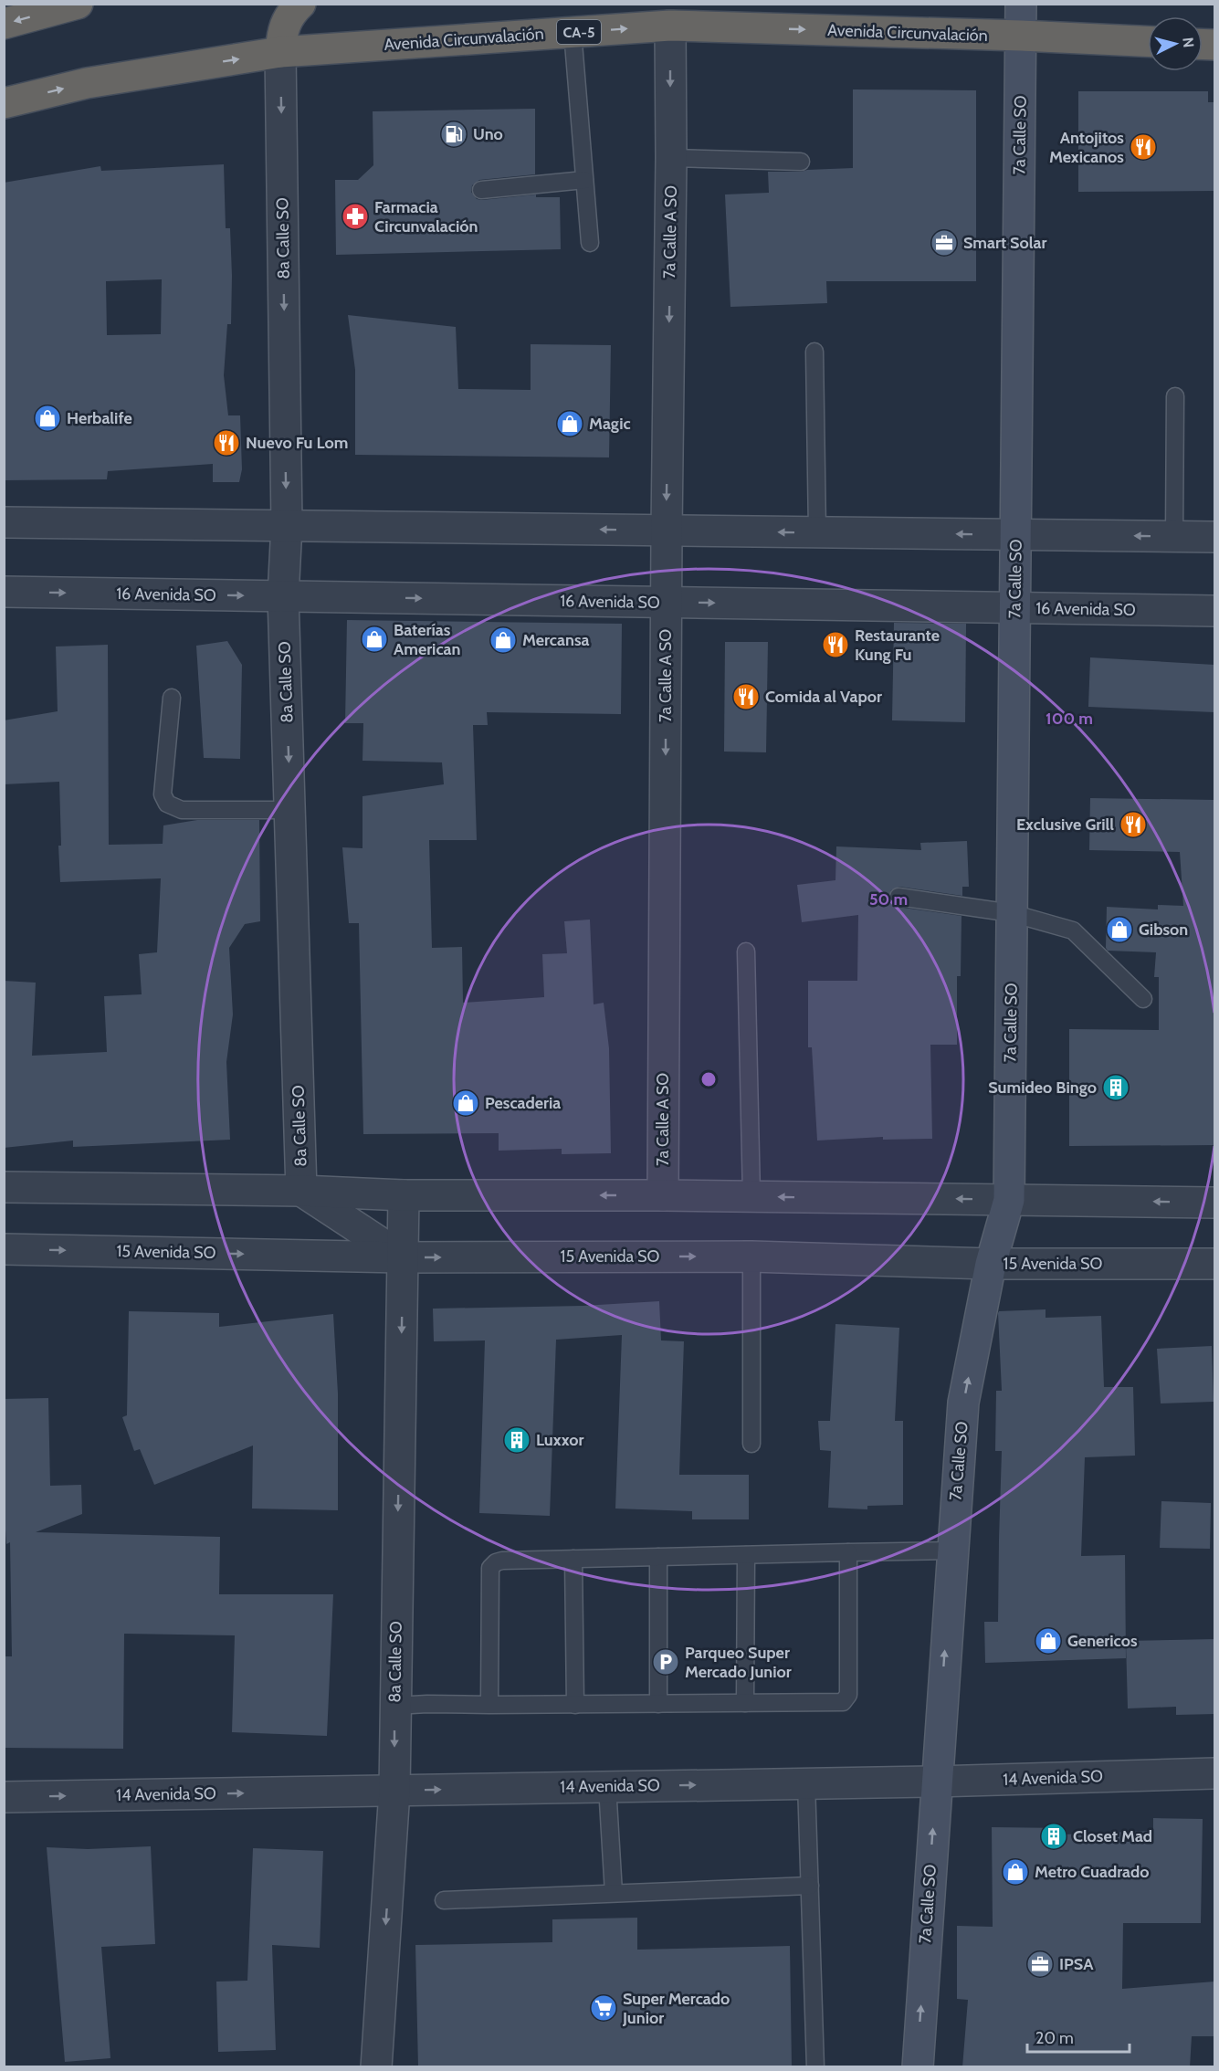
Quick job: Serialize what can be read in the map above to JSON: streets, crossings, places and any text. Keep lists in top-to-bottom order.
{
  "streets": {
    "highway": ["CA-5", "Avenida Circunvalación"],
    "main road": ["7a Calle SO"],
    "street": [
      "7a Calle A SO",
      "8a Calle SO",
      "16 Avenida SO",
      "15 Avenida SO",
      "14 Avenida SO"
    ]
  },
  "crossings": [
    ["Avenida Circunvalación", "7a Calle SO"],
    ["Avenida Circunvalación", "7a Calle A SO"],
    ["Avenida Circunvalación", "8a Calle SO"],
    ["7a Calle SO", "16 Avenida SO"],
    ["7a Calle SO", "15 Avenida SO"],
    ["7a Calle SO", "14 Avenida SO"],
    ["7a Calle A SO", "16 Avenida SO"],
    ["8a Calle SO", "16 Avenida SO"],
    ["8a Calle SO", "15 Avenida SO"],
    ["8a Calle SO", "14 Avenida SO"]
  ],
  "one_way": [
    "Avenida Circunvalación",
    "7a Calle SO",
    "7a Calle A SO",
    "8a Calle SO",
    "14 Avenida SO"
  ],
  "places": {
    "fuel station": ["Uno"],
    "restaurant": [
      "Antojitos Mexicanos",
      "Nuevo Fu Lom",
      "Restaurante Kung Fu",
      "Comida al Vapor",
      "Exclusive Grill"
    ],
    "pharmacy": ["Farmacia Circunvalación"],
    "office": ["Smart Solar", "IPSA"],
    "shop": [
      "Herbalife",
      "Magic",
      "Baterías American",
      "Mercansa",
      "Gibson",
      "Pescaderia",
      "Genericos",
      "Metro Cuadrado"
    ],
    "building": ["Sumideo Bingo", "Luxxor", "Closet Mad"],
    "parking": ["Parqueo Super Mercado Junior"],
    "supermarket": ["Super Mercado Junior"]
  },
  "scale_bar": "20 m",
  "north": "right",
  "rings": ["100 m", "50 m"]
}
